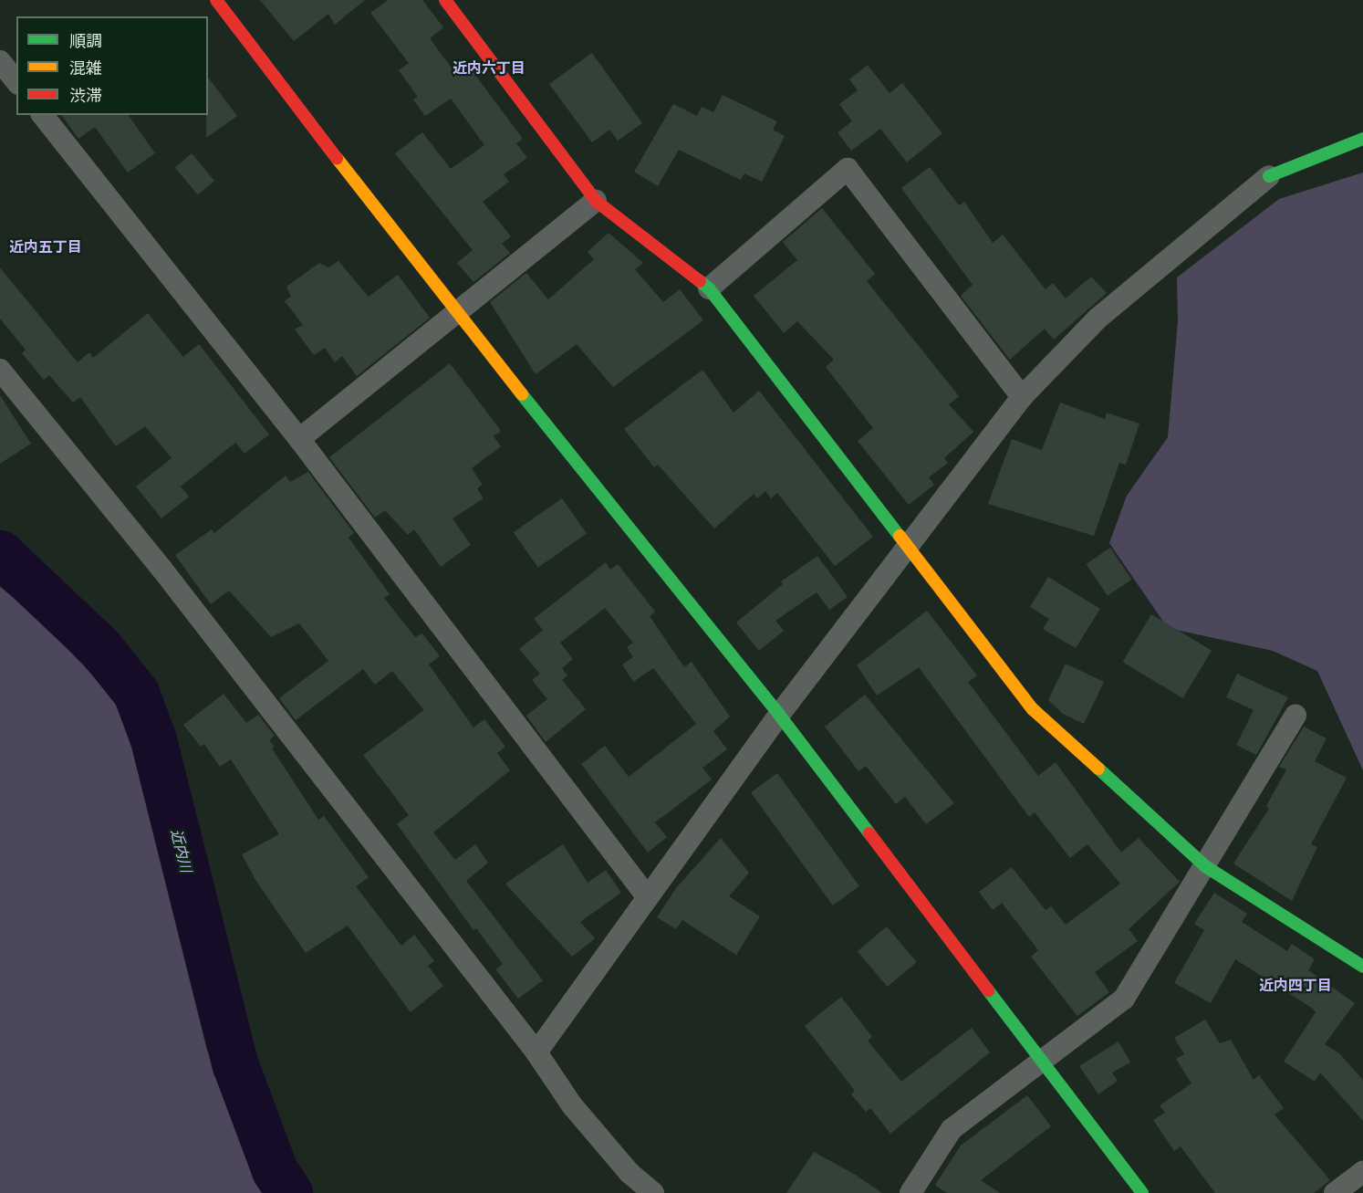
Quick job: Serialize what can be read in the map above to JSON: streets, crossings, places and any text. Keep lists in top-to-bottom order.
{
  "districts": ["近内六丁目", "近内五丁目", "近内四丁目"],
  "water": ["近内川"],
  "legend": ["順調", "混雑", "渋滞"]
}
